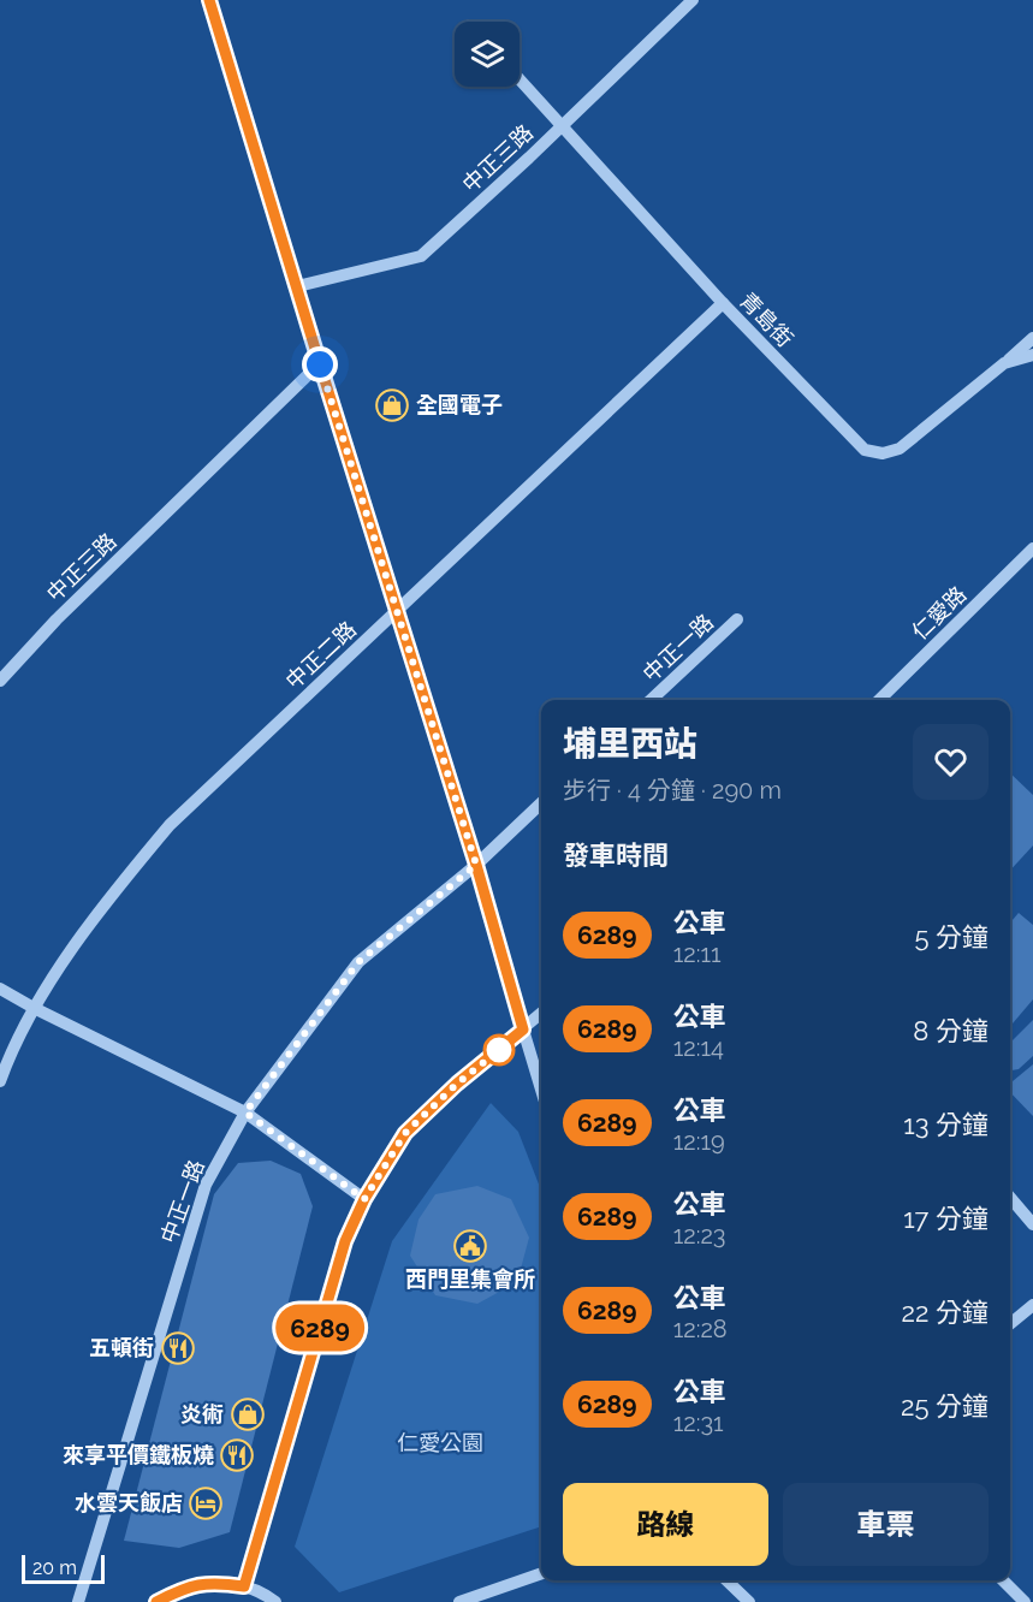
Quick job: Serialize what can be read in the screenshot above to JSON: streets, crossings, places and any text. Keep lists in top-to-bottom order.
{
  "streets": {
    "street": [
      "中正三路",
      "青島街",
      "仁愛路",
      "中正一路",
      "中正二路"
    ]
  },
  "crossings": [
    ["中正三路", "青島街"],
    ["青島街", "中正二路"]
  ],
  "parks": ["仁愛公園"],
  "places": {
    "shop": ["全國電子", "炎術"],
    "public building": ["西門里集會所"],
    "restaurant": ["五頓街", "來享平價鐵板燒"],
    "hotel": ["水雲天飯店"]
  },
  "lines": ["bus line 6289"],
  "scale_bar": "20 m",
  "page": {
    "on_map": "6289",
    "heading": [
      ["埔里西站", "步行 · 4 分鐘 · 290 m"],
      "發車時間"
    ],
    "list": [
      {
        "mark": "6289",
        "name": "公車",
        "note": "12:11",
        "value": "5 分鐘"
      },
      {
        "mark": "6289",
        "name": "公車",
        "note": "12:14",
        "value": "8 分鐘"
      },
      {
        "mark": "6289",
        "name": "公車",
        "note": "12:19",
        "value": "13 分鐘"
      },
      {
        "mark": "6289",
        "name": "公車",
        "note": "12:23",
        "value": "17 分鐘"
      },
      {
        "mark": "6289",
        "name": "公車",
        "note": "12:28",
        "value": "22 分鐘"
      },
      {
        "mark": "6289",
        "name": "公車",
        "note": "12:31",
        "value": "25 分鐘"
      }
    ],
    "buttons": ["路線", "車票"],
    "scale": "20 m"
  }
}
